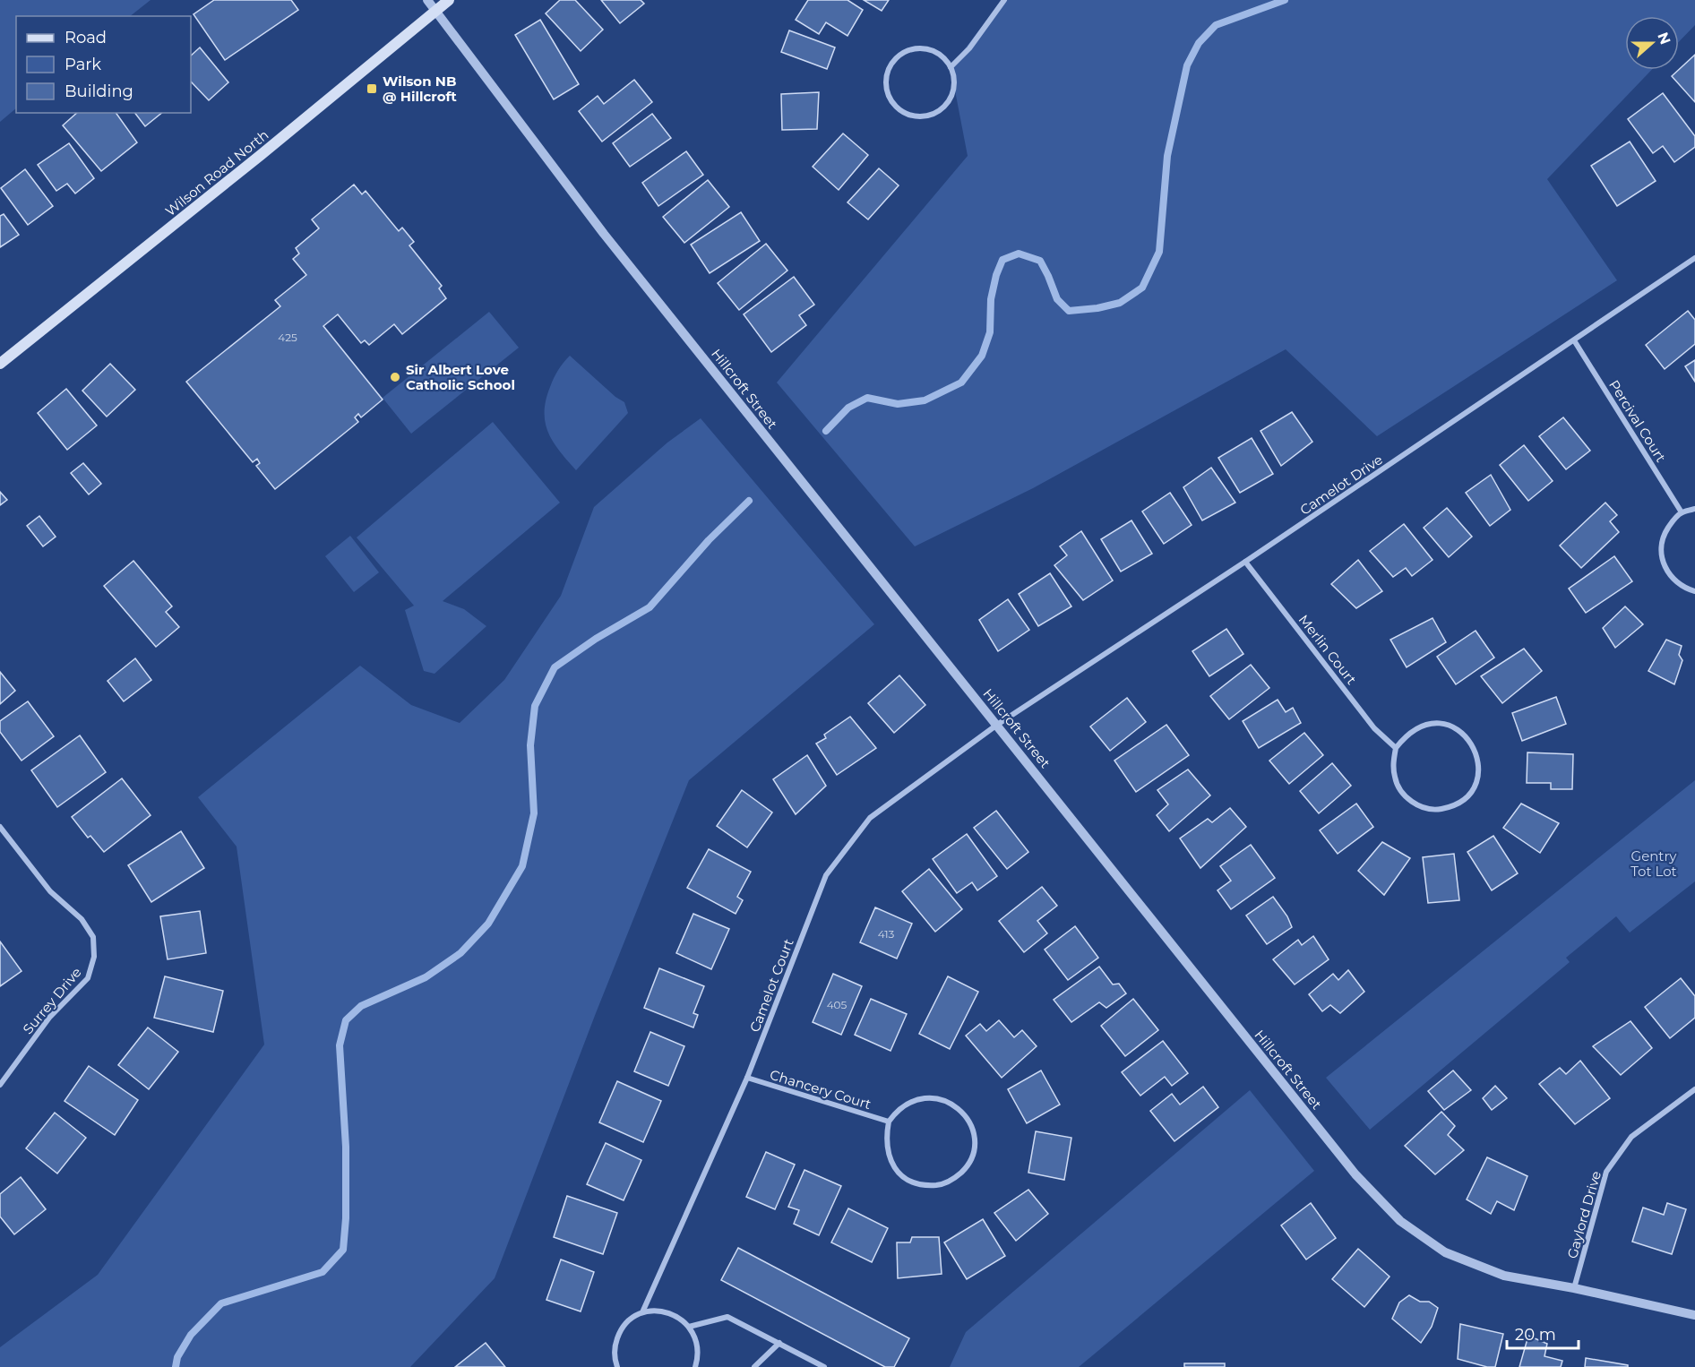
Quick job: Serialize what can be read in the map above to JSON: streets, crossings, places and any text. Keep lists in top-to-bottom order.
{
  "streets": {
    "main road": ["Wilson Road North"],
    "street": [
      "Hillcroft Street",
      "Percival Court",
      "Camelot Drive",
      "Merlin Court",
      "Camelot Court",
      "Surrey Drive",
      "Chancery Court",
      "Gaylord Drive"
    ]
  },
  "crossings": [
    ["Wilson Road North", "Hillcroft Street"],
    ["Hillcroft Street", "Camelot Drive"],
    ["Hillcroft Street", "Camelot Court"],
    ["Hillcroft Street", "Gaylord Drive"],
    ["Percival Court", "Camelot Drive"],
    ["Camelot Drive", "Merlin Court"],
    ["Camelot Drive", "Camelot Court"],
    ["Camelot Court", "Chancery Court"]
  ],
  "parks": ["Gentry Tot Lot"],
  "places": {
    "transit": ["Wilson NB @ Hillcroft"],
    "other": ["Sir Albert Love Catholic School"]
  },
  "house_numbers": ["425", "413", "405"],
  "legend": ["Road", "Park", "Building"],
  "scale_bar": "20 m",
  "north": "right"
}
